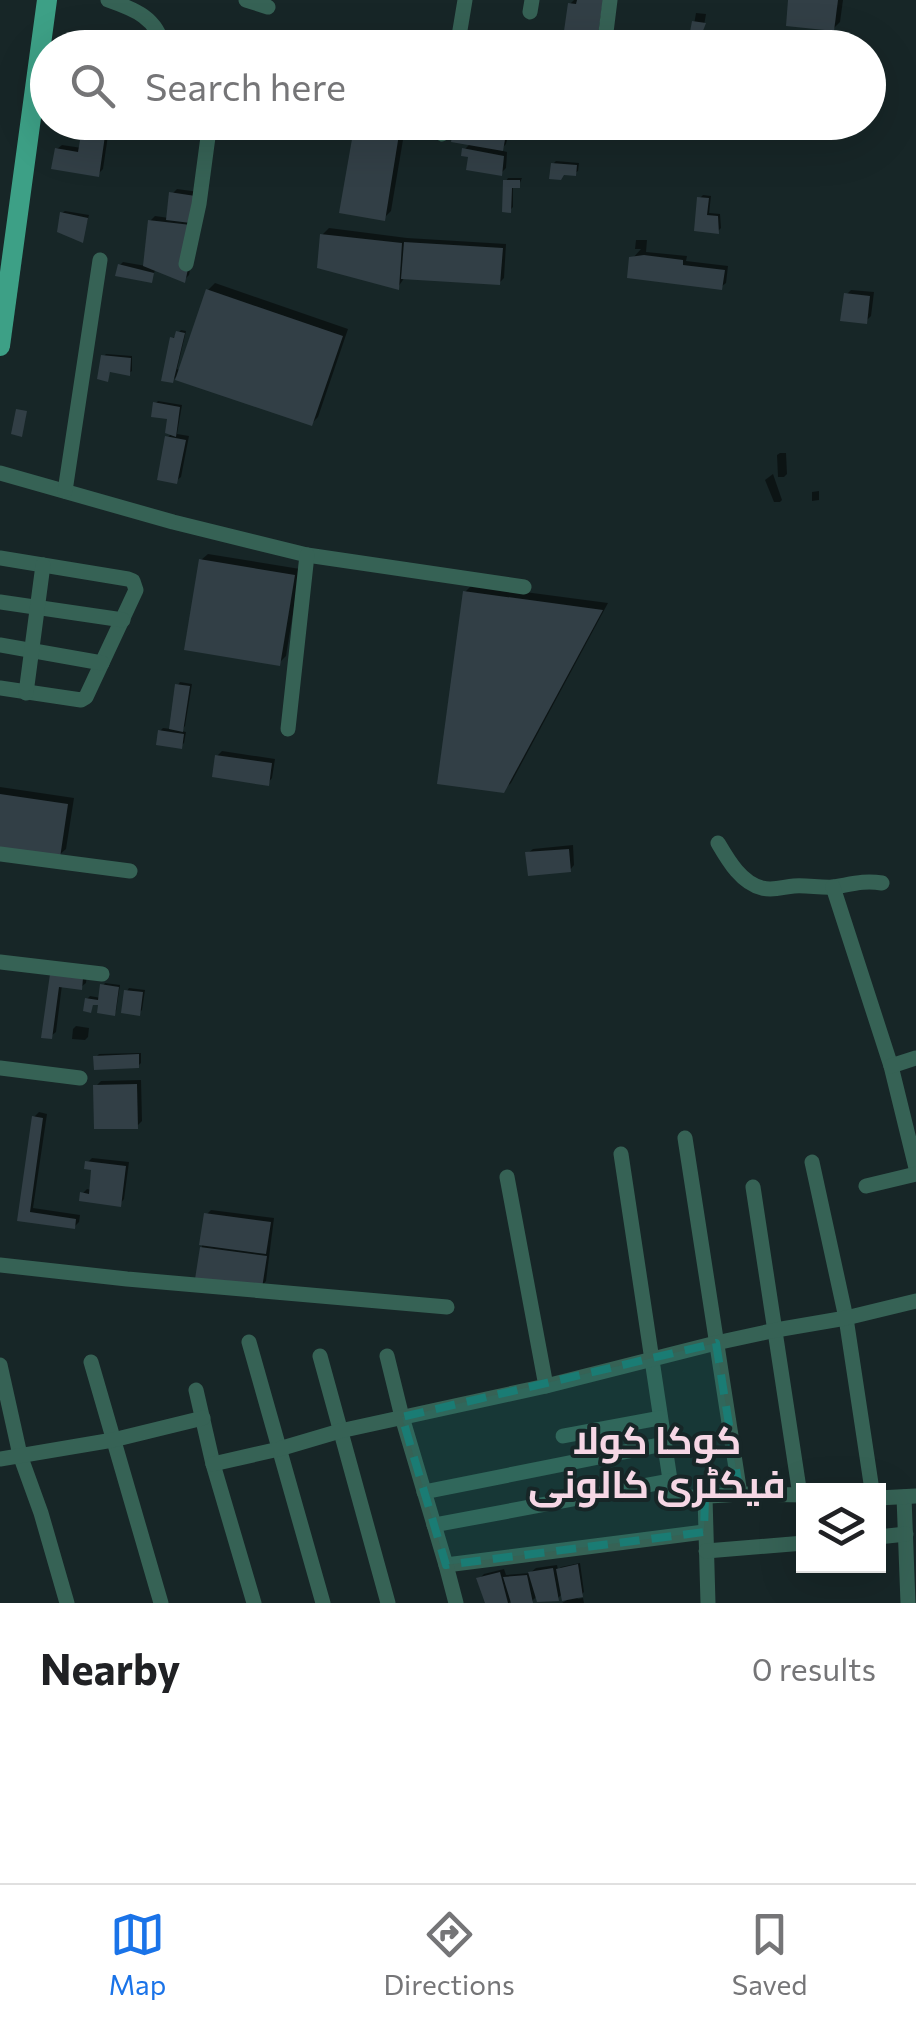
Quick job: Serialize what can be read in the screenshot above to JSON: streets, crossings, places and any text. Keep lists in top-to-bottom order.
{
  "districts": ["کوکا کولا فیکٹری کالونی"],
  "page": {
    "search": "Search here",
    "heading": ["Nearby", "0 results"],
    "nav": ["Map", "Directions", "Saved"]
  }
}
